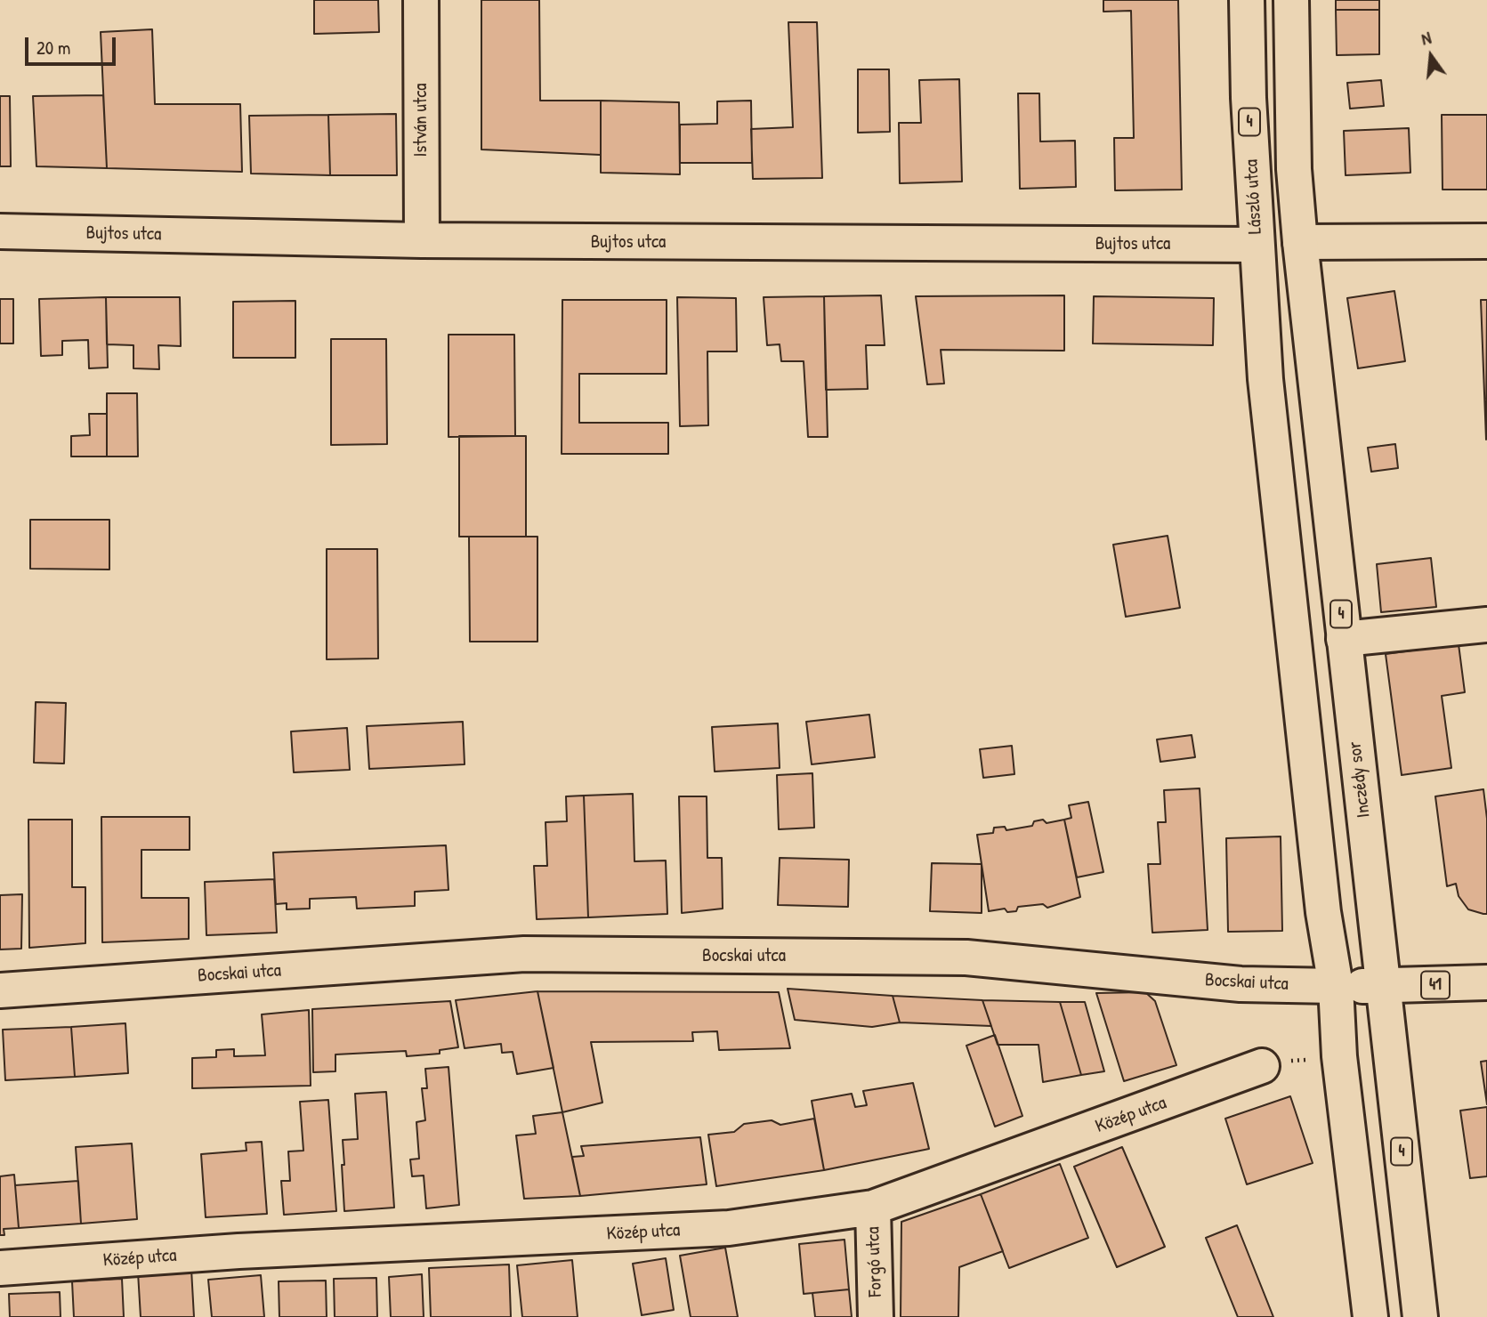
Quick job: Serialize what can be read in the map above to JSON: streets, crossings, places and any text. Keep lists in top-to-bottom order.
{
  "streets": {
    "street": [
      "István utca",
      "4",
      "László utca",
      "Bujtos utca",
      "Inczédy sor",
      "Bocskai utca",
      "41",
      "Közép utca",
      "Forgó utca"
    ]
  },
  "crossings": [
    ["István utca", "Bujtos utca"],
    ["4", "László utca"],
    ["4", "Bujtos utca"],
    ["4", "Inczédy sor"],
    ["4", "Bocskai utca"],
    ["László utca", "Bujtos utca"],
    ["Inczédy sor", "Bocskai utca"],
    ["Közép utca", "Forgó utca"]
  ],
  "scale_bar": "20 m",
  "north": "top"
}
